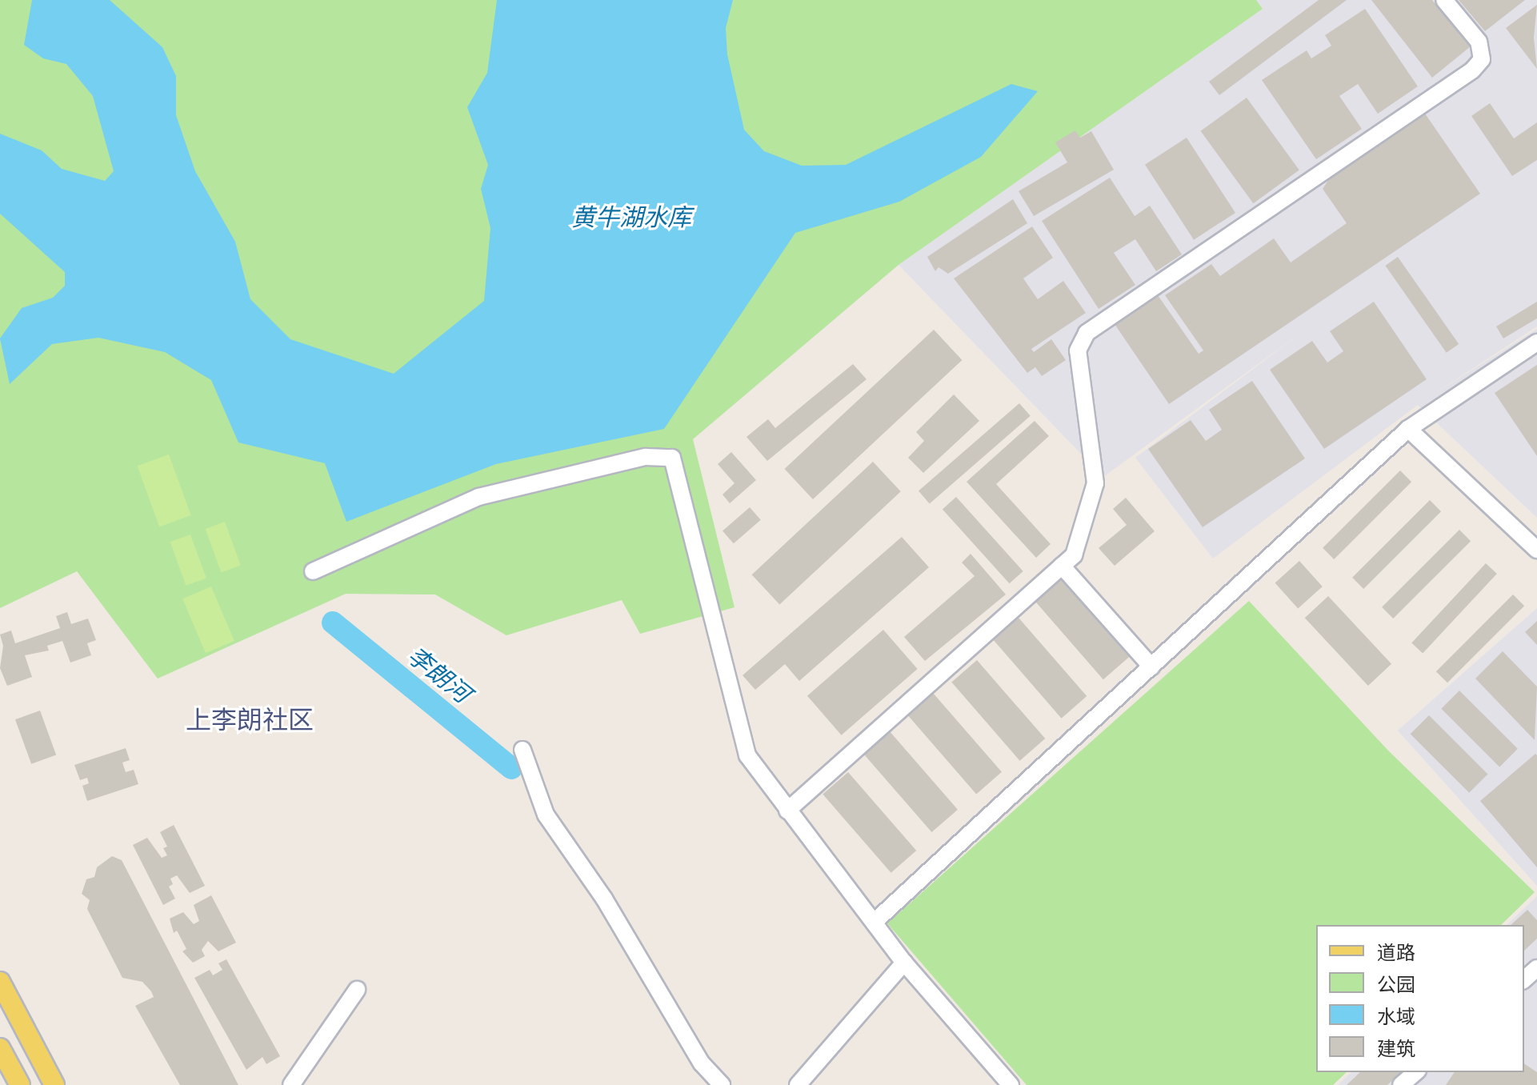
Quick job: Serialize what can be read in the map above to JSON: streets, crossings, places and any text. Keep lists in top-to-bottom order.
{
  "districts": ["上李朗社区"],
  "water": ["黄牛湖水库", "李朗河"],
  "legend": [
    "道路",
    "公园",
    "水域",
    "建筑"
  ]
}
